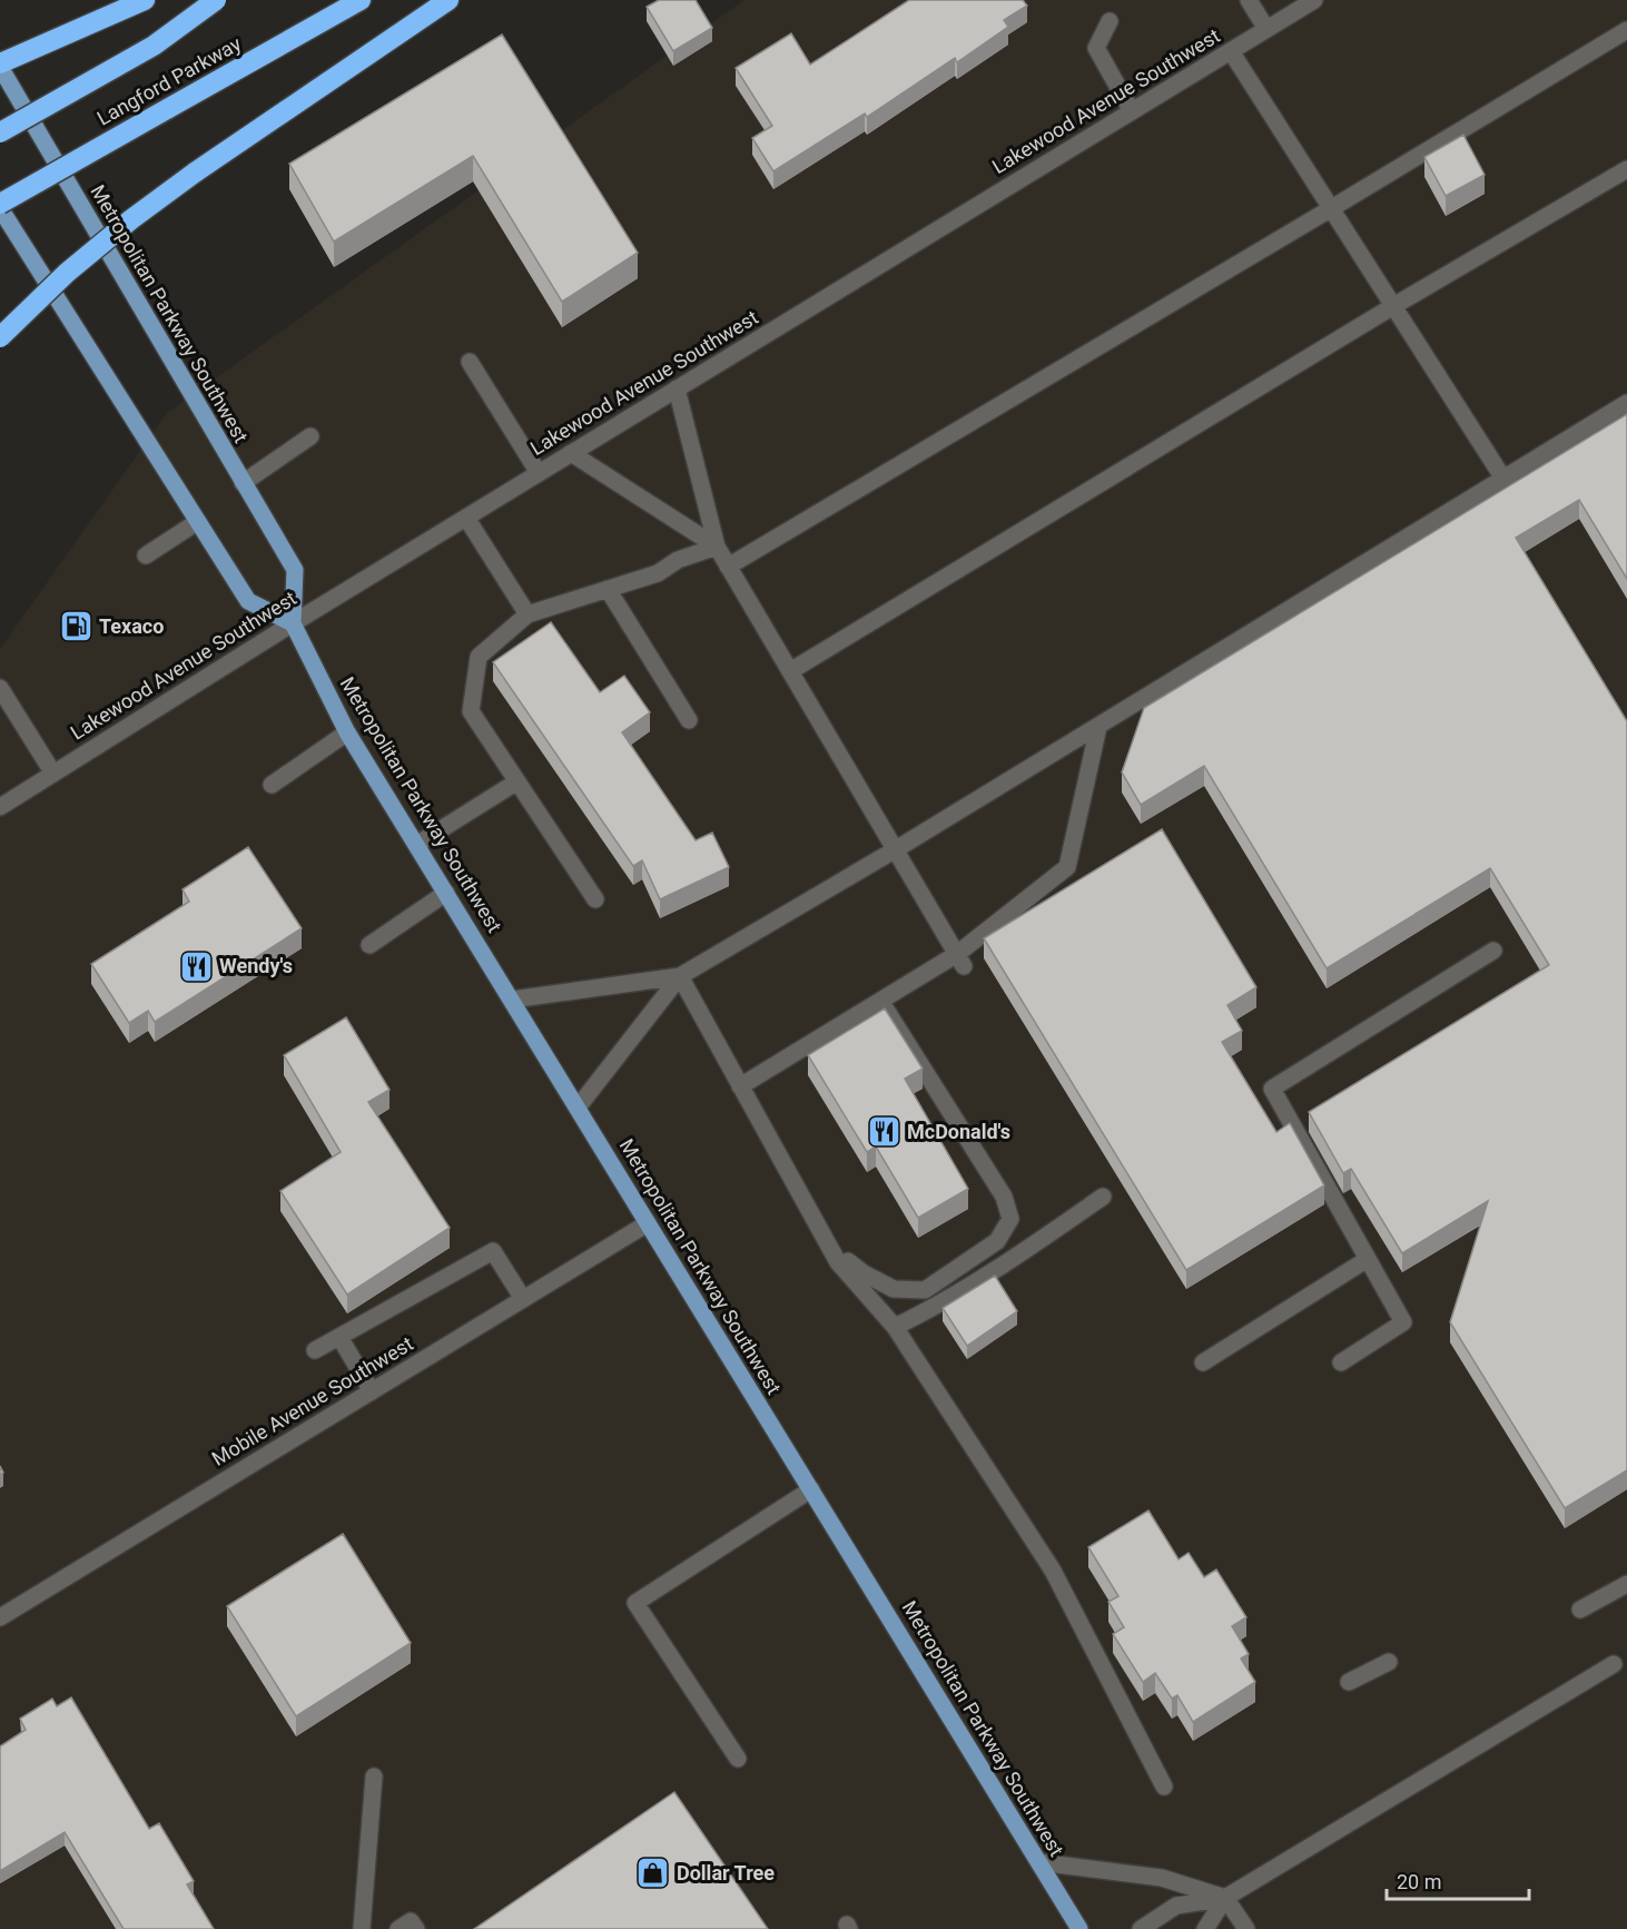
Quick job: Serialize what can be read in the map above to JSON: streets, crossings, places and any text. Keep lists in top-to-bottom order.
{
  "streets": {
    "highway": ["Langford Parkway"],
    "main road": ["Metropolitan Parkway Southwest"],
    "street": ["Lakewood Avenue Southwest", "Mobile Avenue Southwest"]
  },
  "crossings": [
    ["Lakewood Avenue Southwest", "Metropolitan Parkway Southwest"],
    ["Metropolitan Parkway Southwest", "Mobile Avenue Southwest"]
  ],
  "places": {
    "fuel station": ["Texaco"],
    "restaurant": ["Wendy's", "McDonald's"],
    "shop": ["Dollar Tree"]
  },
  "scale_bar": "20 m"
}
